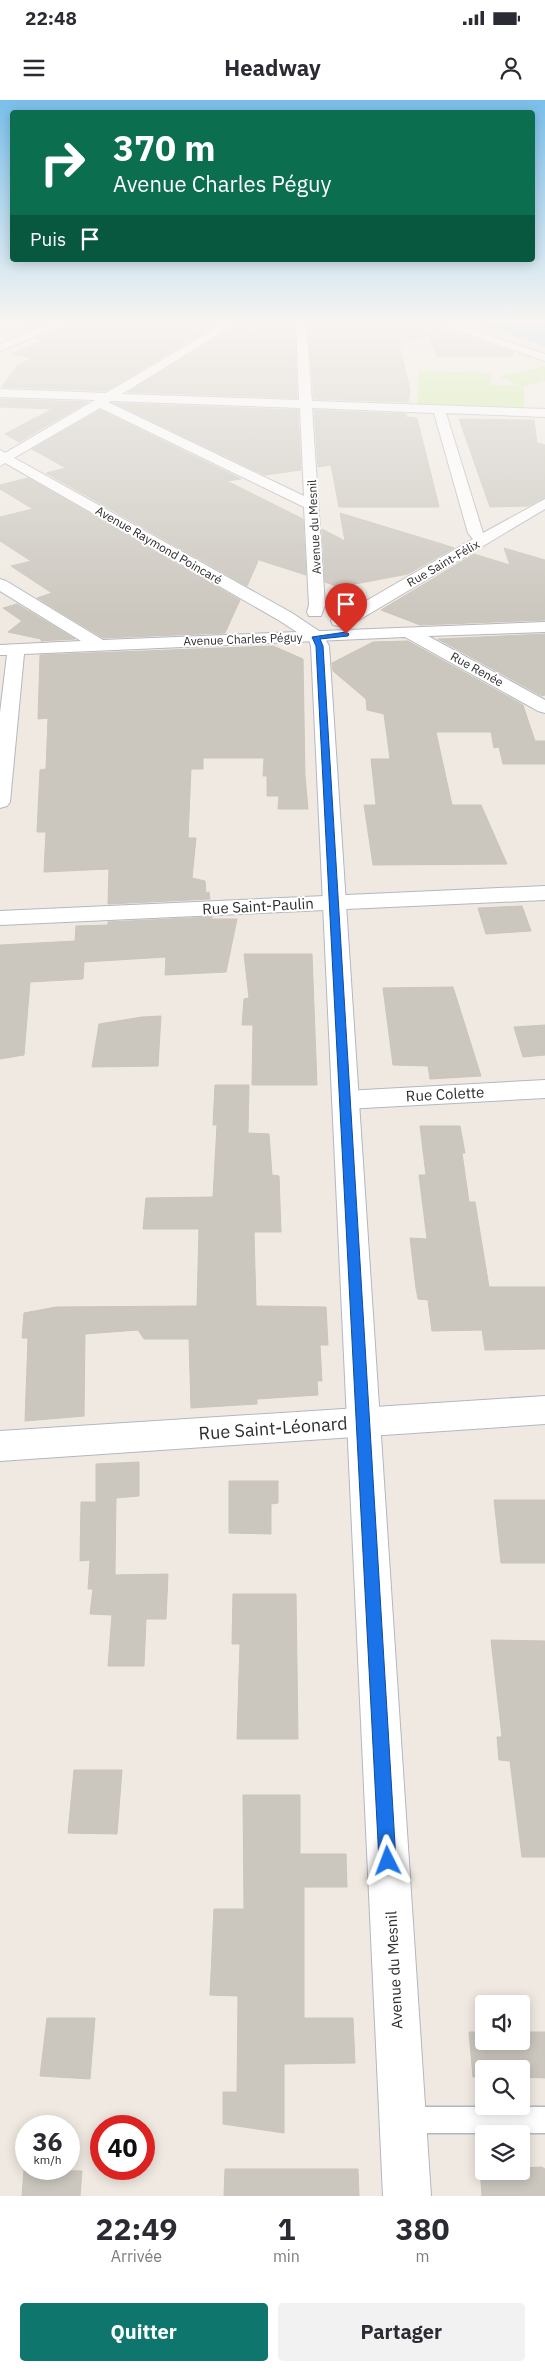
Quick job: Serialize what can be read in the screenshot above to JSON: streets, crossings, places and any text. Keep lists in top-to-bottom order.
{
  "streets": {
    "street": [
      "Avenue du Mesnil",
      "Avenue Raymond Poincaré",
      "Rue Saint-Félix",
      "Avenue Charles Péguy",
      "Rue Renée",
      "Rue Saint-Paulin",
      "Rue Colette",
      "Rue Saint-Léonard"
    ]
  },
  "crossings": [
    ["Avenue du Mesnil", "Avenue Raymond Poincaré"],
    ["Avenue du Mesnil", "Rue Saint-Félix"],
    ["Avenue du Mesnil", "Avenue Charles Péguy"],
    ["Avenue du Mesnil", "Rue Saint-Paulin"],
    ["Avenue du Mesnil", "Rue Colette"],
    ["Avenue du Mesnil", "Rue Saint-Léonard"],
    ["Avenue Raymond Poincaré", "Rue Saint-Félix"],
    ["Avenue Raymond Poincaré", "Avenue Charles Péguy"],
    ["Rue Saint-Félix", "Avenue Charles Péguy"],
    ["Avenue Charles Péguy", "Rue Renée"]
  ],
  "page": {
    "status": "22:48",
    "header": "Headway",
    "turn": ["370 m", "Avenue Charles Péguy"],
    "then": "Puis",
    "speed": "36 km/h",
    "limit": "40",
    "eta": [
      "22:49",
      "Arrivée",
      "1",
      "min",
      "380",
      "m"
    ],
    "buttons": ["Quitter", "Partager"]
  }
}
